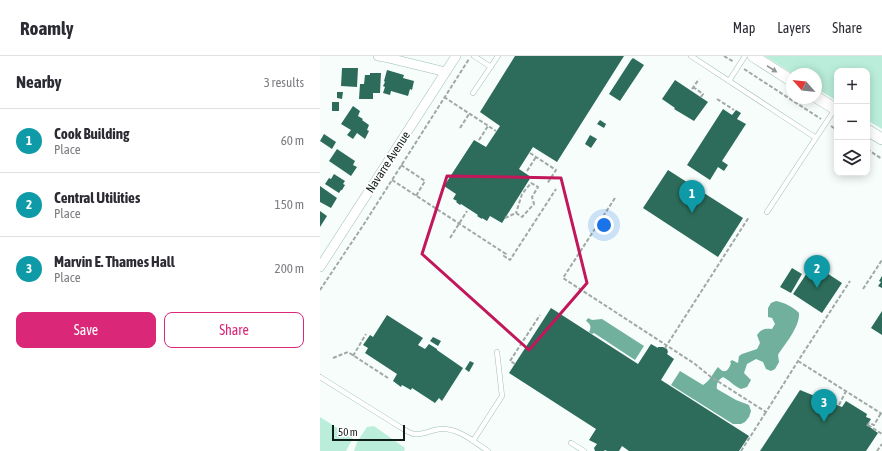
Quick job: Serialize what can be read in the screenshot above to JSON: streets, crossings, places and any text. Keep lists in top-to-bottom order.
{
  "streets": {
    "street": ["Navarre Avenue"]
  },
  "scale_bar": "50 m",
  "north": "top left",
  "page": {
    "header": "Roamly",
    "nav": ["Map", "Layers", "Share"],
    "heading": ["Nearby", "3 results"],
    "map_buttons": ["+", "−"],
    "list": [
      {
        "mark": "1",
        "name": "Cook Building",
        "note": "Place",
        "value": "60 m"
      },
      {
        "mark": "2",
        "name": "Central Utilities",
        "note": "Place",
        "value": "150 m"
      },
      {
        "mark": "3",
        "name": "Marvin E. Thames Hall",
        "note": "Place",
        "value": "200 m"
      }
    ],
    "pins": ["1", "2", "3"],
    "buttons": ["Save", "Share"],
    "scale": "50 m"
  }
}
